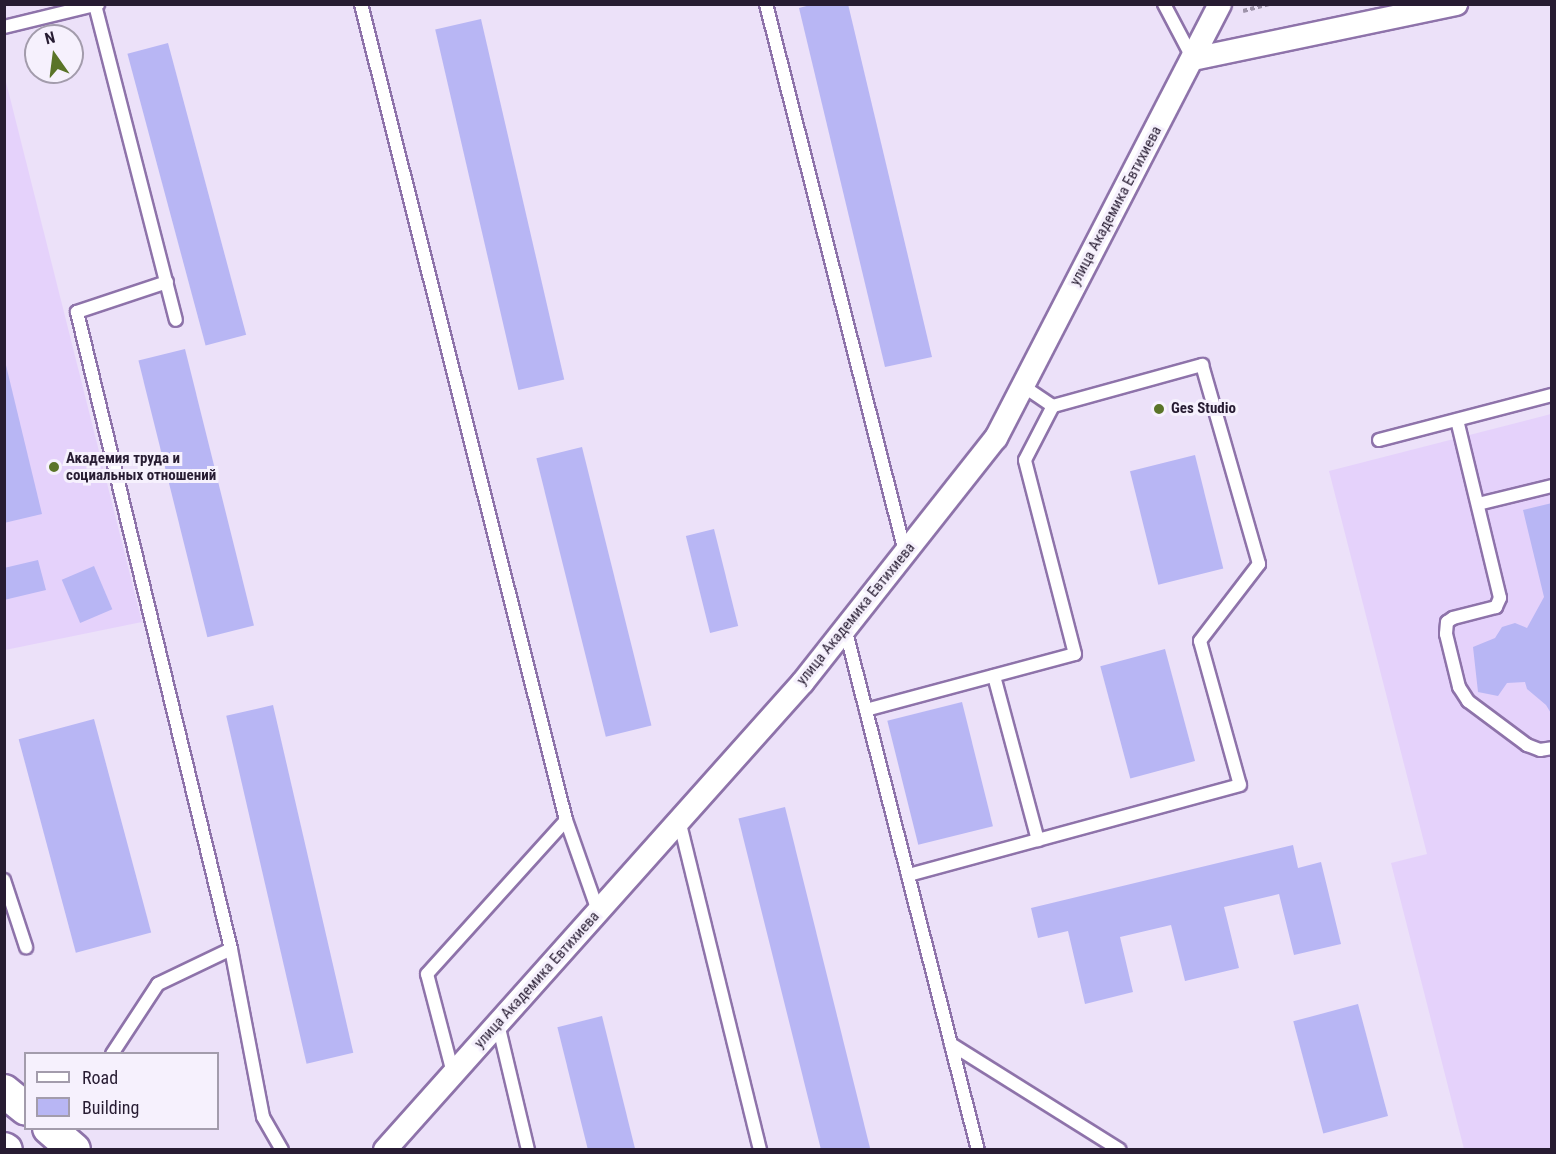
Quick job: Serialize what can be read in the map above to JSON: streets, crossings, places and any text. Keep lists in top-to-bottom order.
{
  "streets": {
    "street": ["улица Академика Евтихиева"]
  },
  "places": ["Ges Studio", "Академия труда и социальных отношений"],
  "legend": ["Road", "Building"],
  "north": "top"
}
